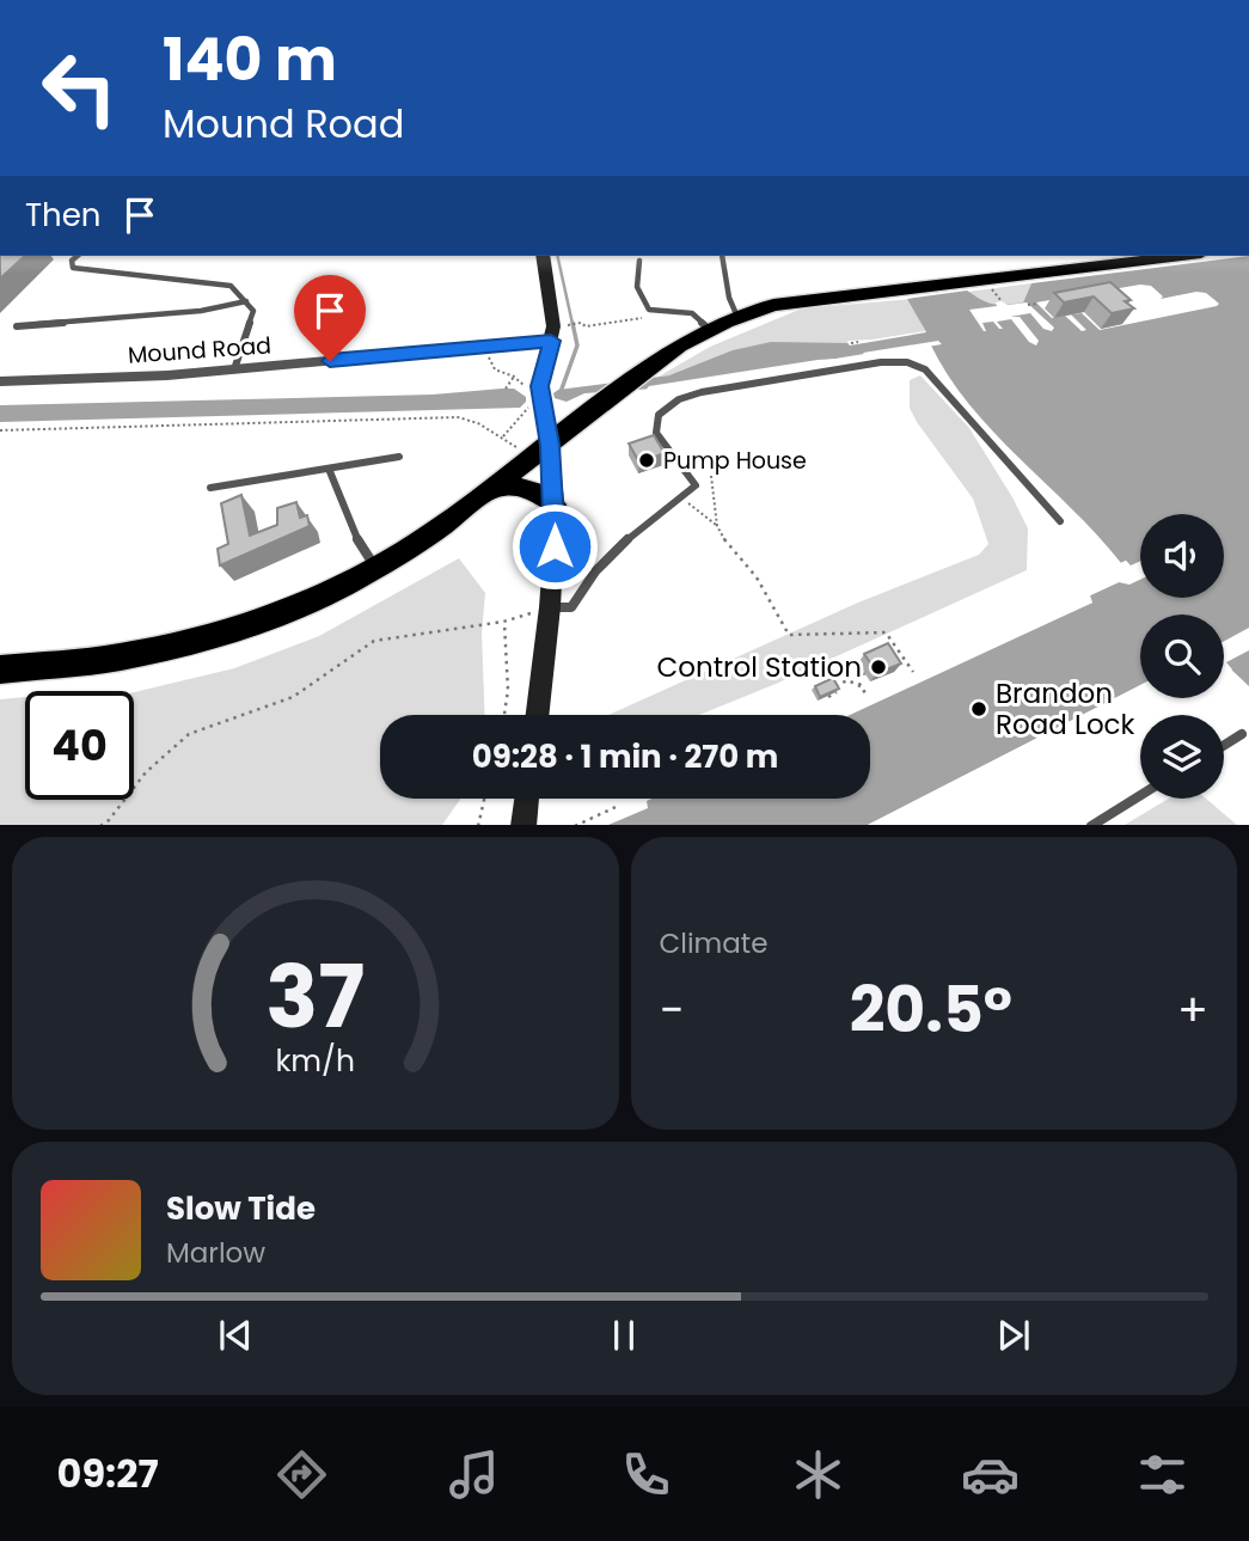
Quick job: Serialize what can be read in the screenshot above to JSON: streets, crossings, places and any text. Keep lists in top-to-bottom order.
{
  "streets": {
    "street": ["Mound Road"]
  },
  "places": ["Pump House", "Control Station", "Brandon Road Lock"],
  "page": {
    "turn": ["140 m", "Mound Road"],
    "then": "Then",
    "limit": "40",
    "trip": "09:28 · 1 min · 270 m",
    "tile": "Climate",
    "heat": ["−", "20.5°", "+"],
    "song": ["Slow Tide", "Marlow"],
    "tabs": "09:27",
    "gauge": ["37", "km/h"]
  }
}
